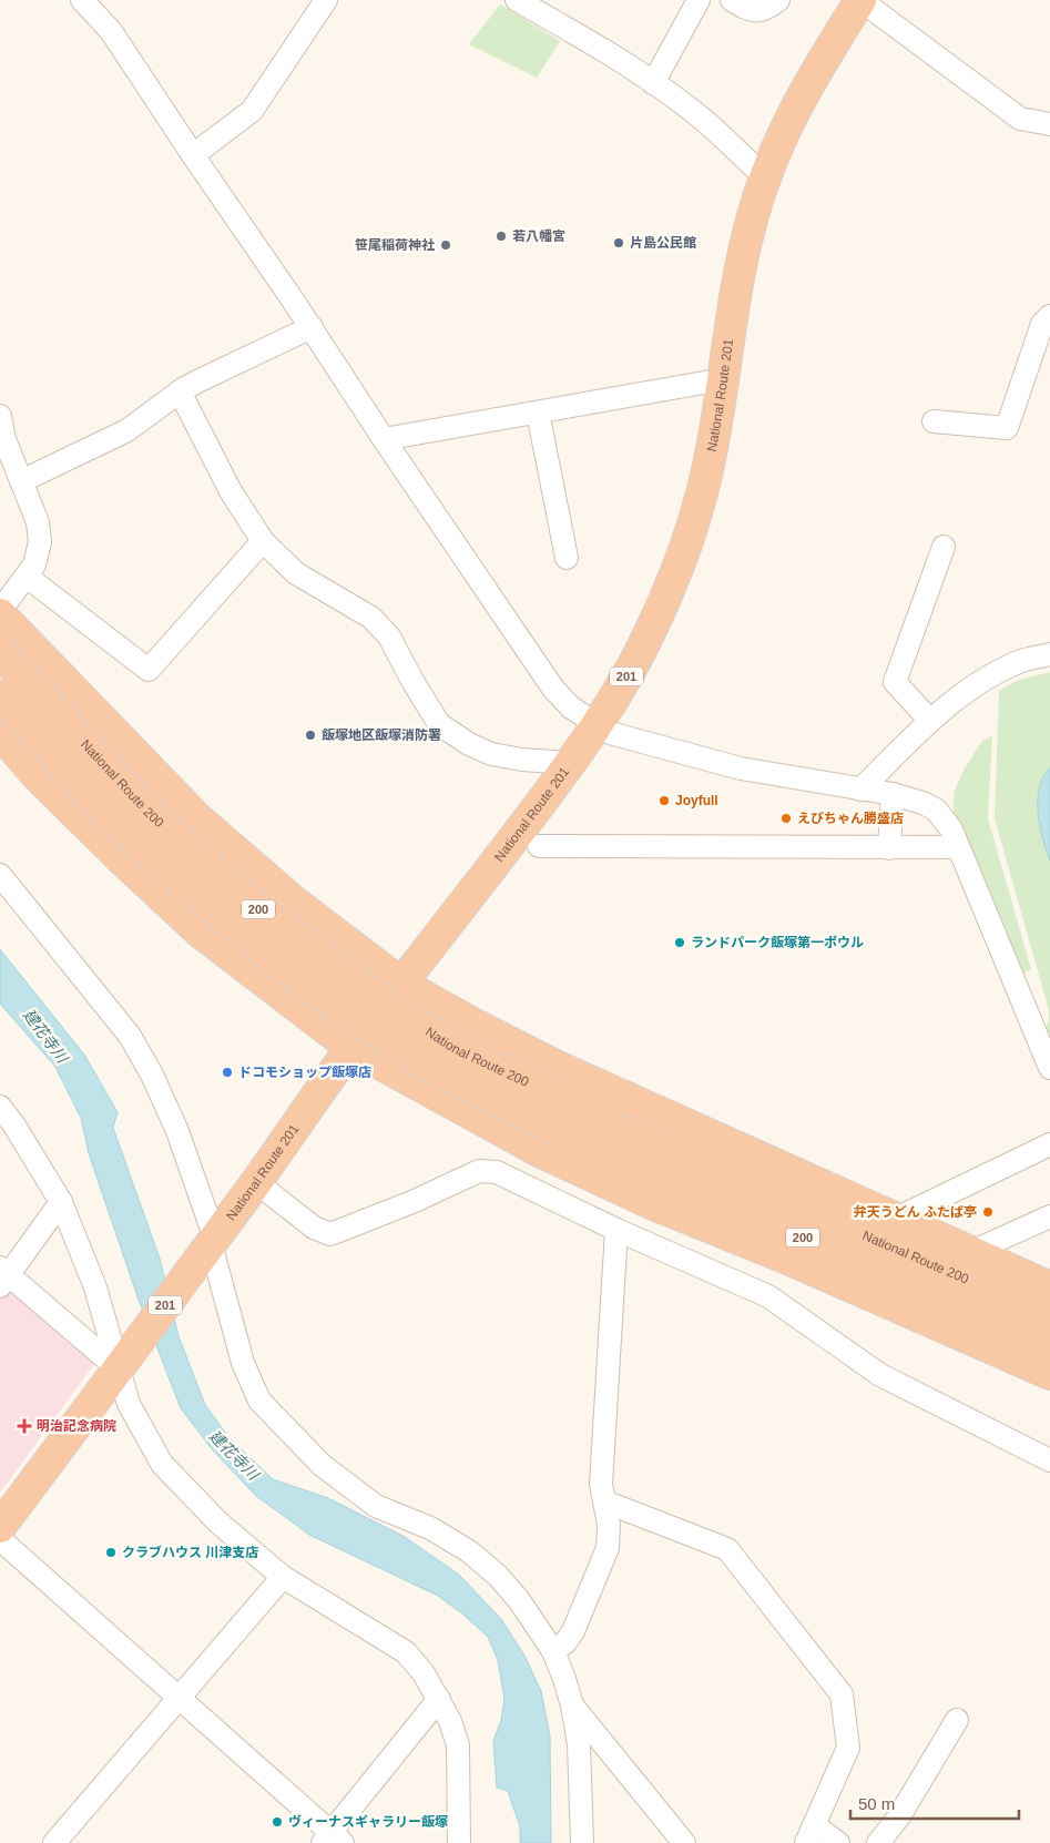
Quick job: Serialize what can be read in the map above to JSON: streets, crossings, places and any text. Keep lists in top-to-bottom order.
{
  "streets": {
    "highway": [
      "National Route 201",
      "201",
      "National Route 200",
      "200"
    ]
  },
  "water": ["建花寺川"],
  "places": {
    "other": [
      "若八幡宮",
      "片島公民館",
      "笹尾稲荷神社",
      "飯塚地区飯塚消防署",
      "Joyfull",
      "えびちゃん勝盛店",
      "ランドパーク飯塚第一ボウル",
      "ドコモショップ飯塚店",
      "弁天うどん ふたば亭",
      "クラブハウス 川津支店",
      "ヴィーナスギャラリー飯塚"
    ],
    "health": ["明治記念病院"]
  },
  "scale_bar": "50 m"
}
